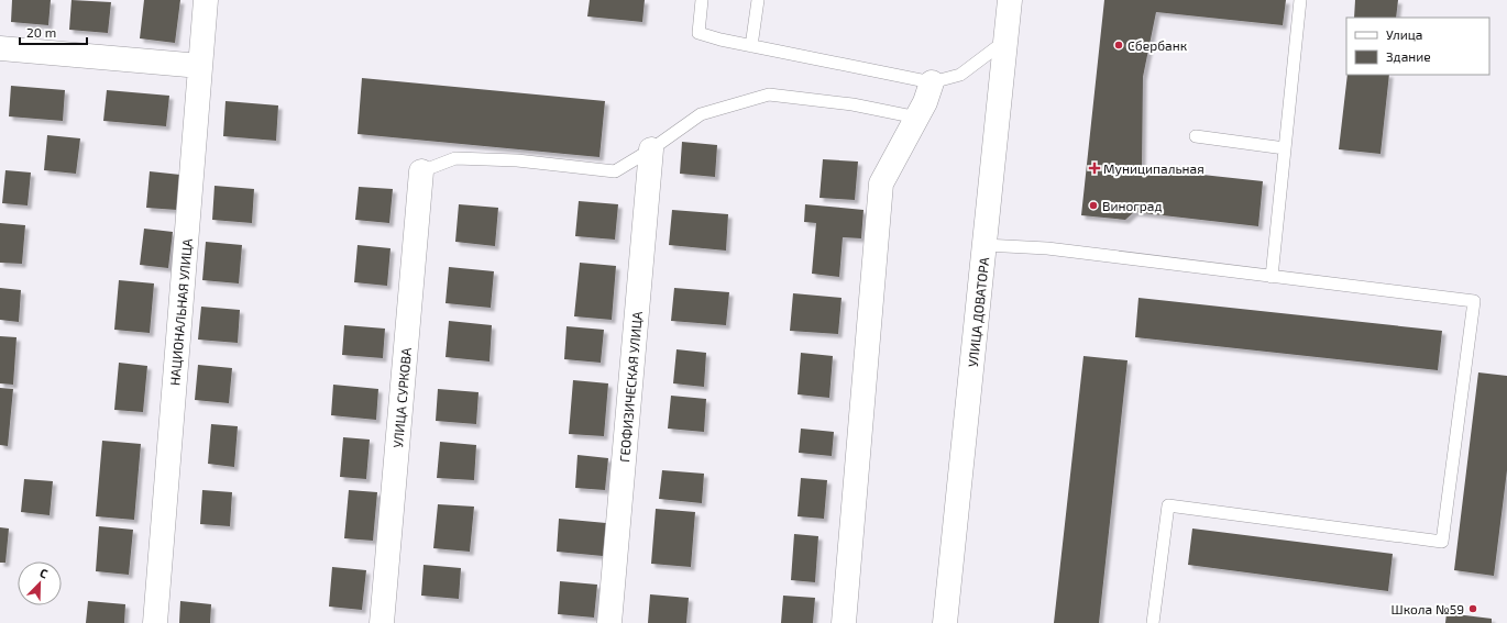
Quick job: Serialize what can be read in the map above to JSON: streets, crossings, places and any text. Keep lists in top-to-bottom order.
{
  "streets": {
    "street": [
      "НАЦИОНАЛЬНАЯ УЛИЦА",
      "УЛИЦА ДОВАТОРА",
      "ГЕОФИЗИЧЕСКАЯ УЛИЦА",
      "УЛИЦА СУРКОВА"
    ]
  },
  "places": {
    "other": ["Сбербанк", "Виноград", "Школа №59"],
    "health": ["Муниципальная"]
  },
  "legend": ["Улица", "Здание"],
  "scale_bar": "20 m",
  "north": "top right"
}
